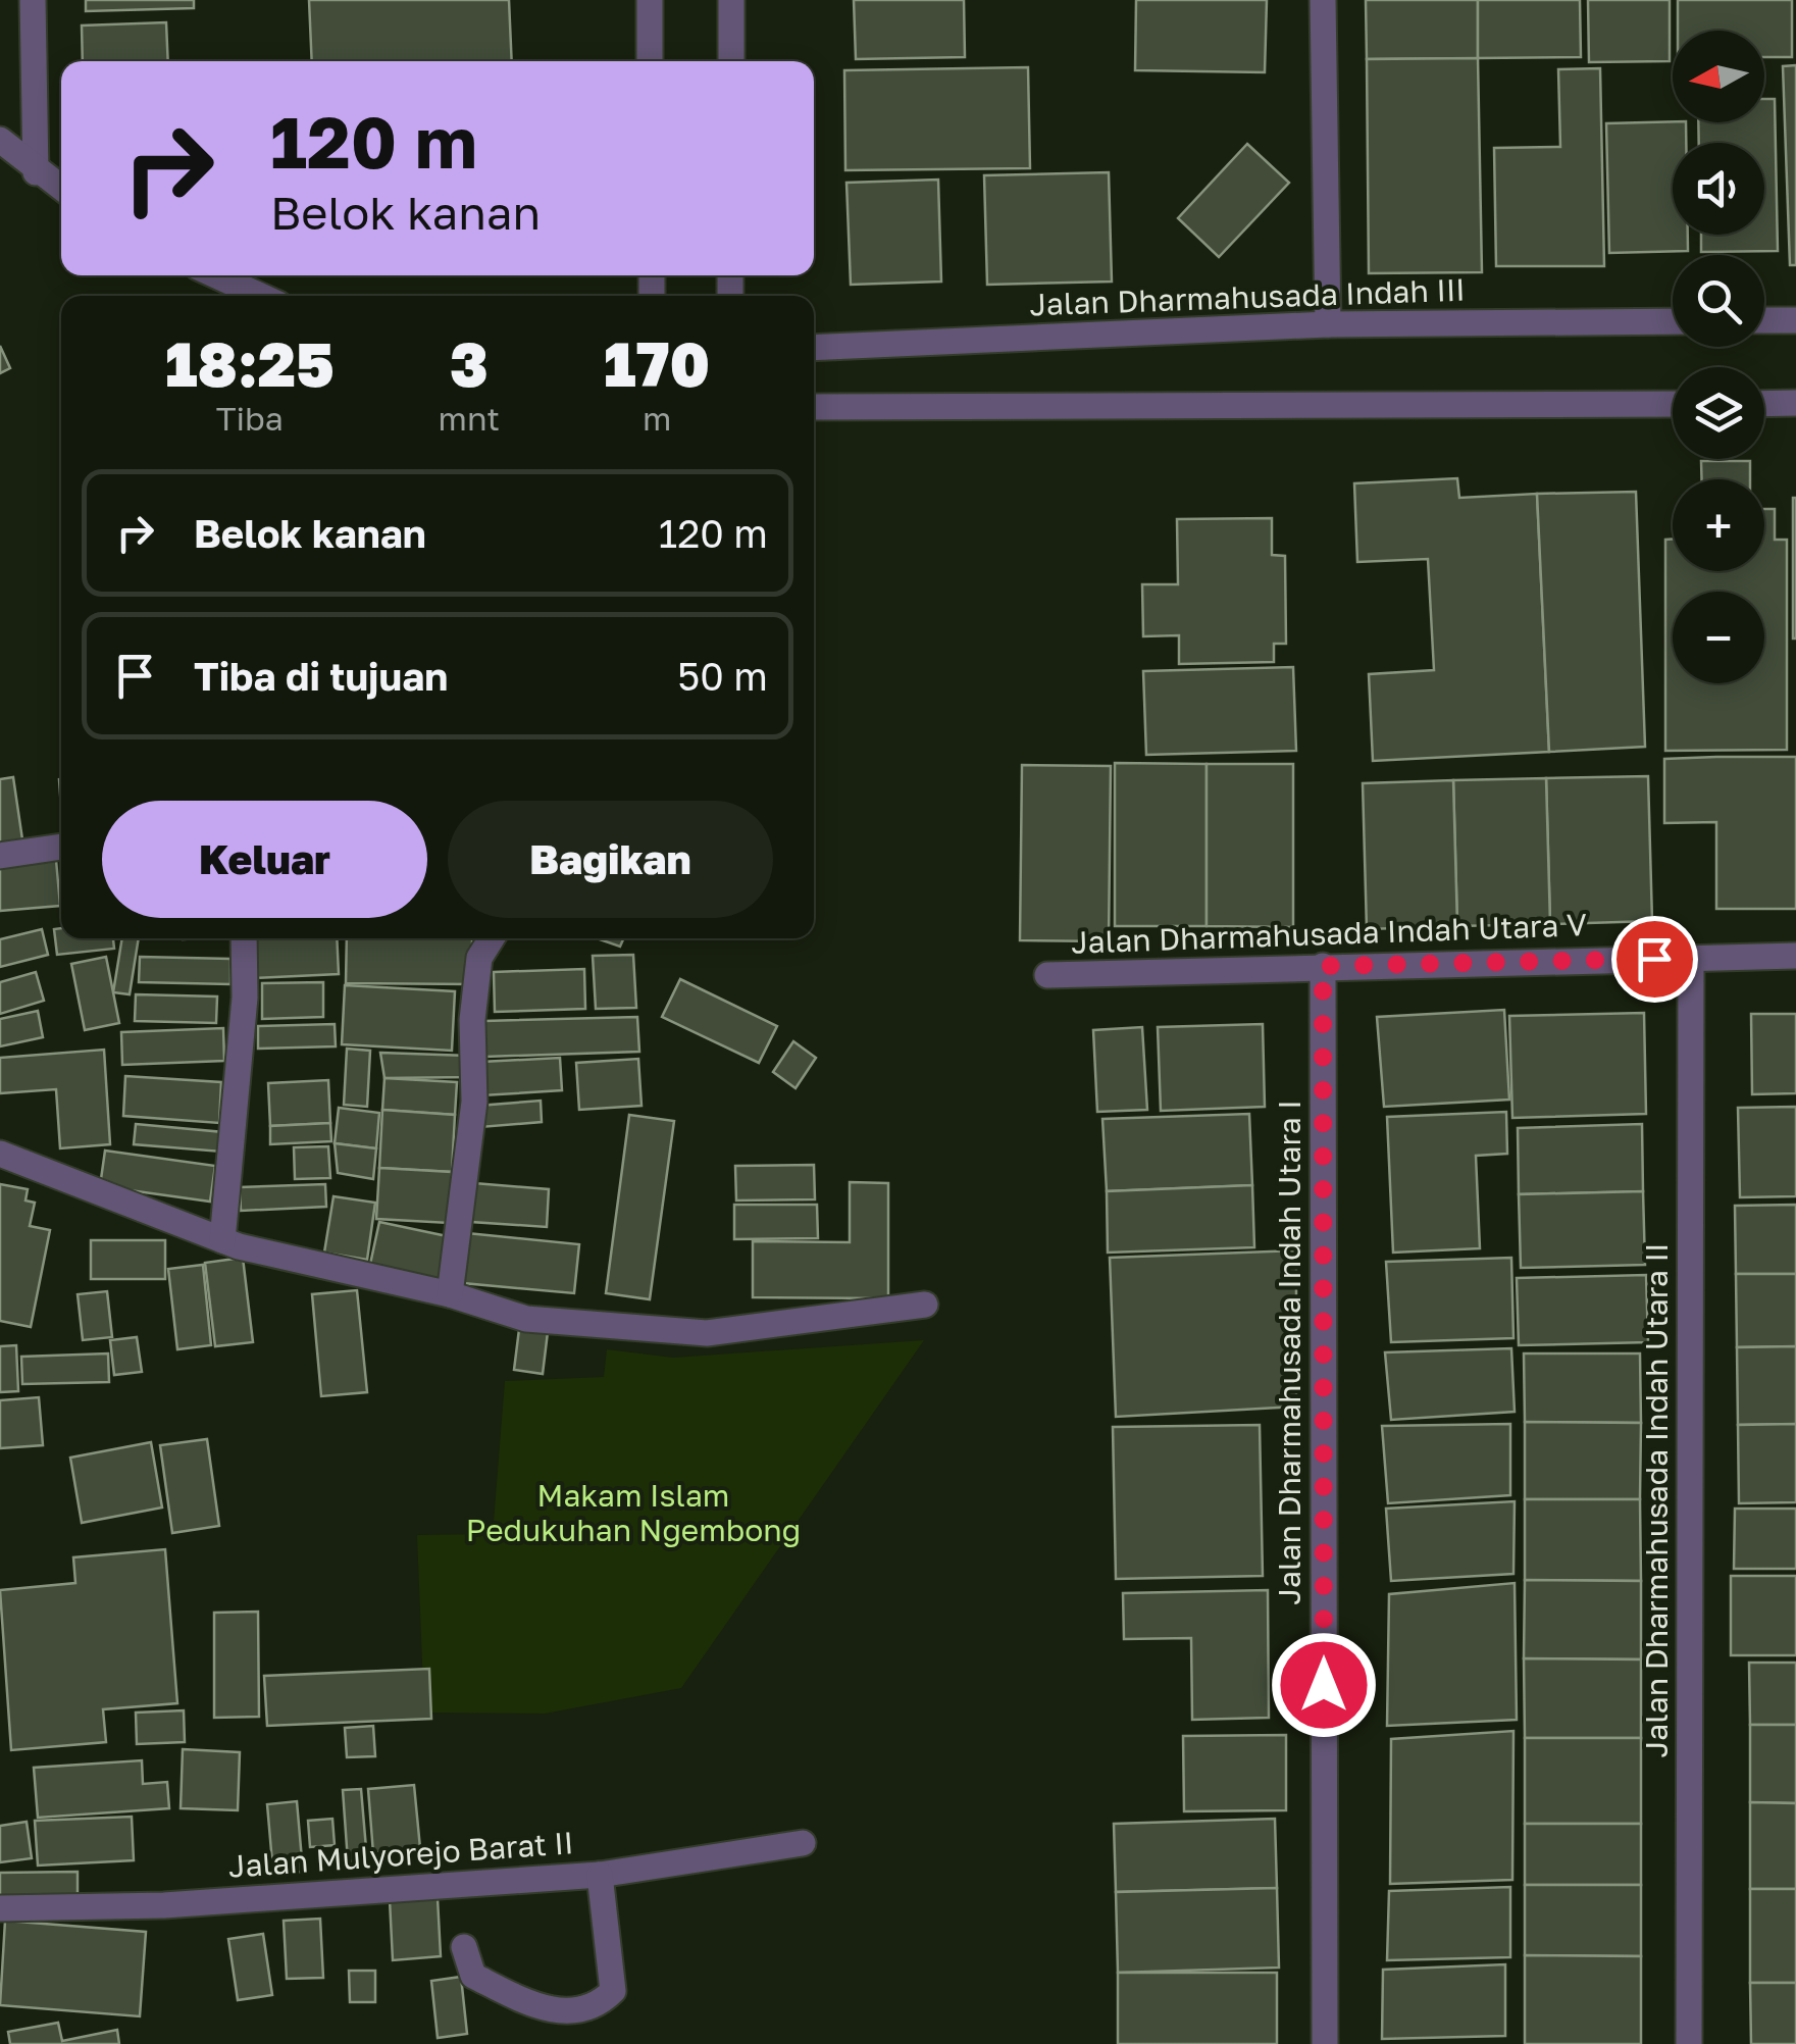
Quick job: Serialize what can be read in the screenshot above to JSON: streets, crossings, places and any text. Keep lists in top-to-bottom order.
{
  "streets": {
    "street": [
      "Jalan Dharmahusada Indah III",
      "Jalan Dharmahusada Indah Utara V",
      "Jalan Dharmahusada Indah Utara I",
      "Jalan Dharmahusada Indah Utara II",
      "Jalan Mulyorejo Barat II"
    ]
  },
  "crossings": [
    ["Jalan Dharmahusada Indah Utara V", "Jalan Dharmahusada Indah Utara I"],
    ["Jalan Dharmahusada Indah Utara V", "Jalan Dharmahusada Indah Utara II"]
  ],
  "parks": ["Makam Islam Pedukuhan Ngembong"],
  "north": "left",
  "page": {
    "map_buttons": ["+", "−"],
    "turn": ["120 m", "Belok kanan"],
    "eta": [
      "18:25",
      "Tiba",
      "3",
      "mnt",
      "170",
      "m"
    ],
    "list": [
      {
        "name": "Belok kanan",
        "value": "120 m"
      },
      {
        "name": "Tiba di tujuan",
        "value": "50 m"
      }
    ],
    "buttons": ["Keluar", "Bagikan"]
  }
}
